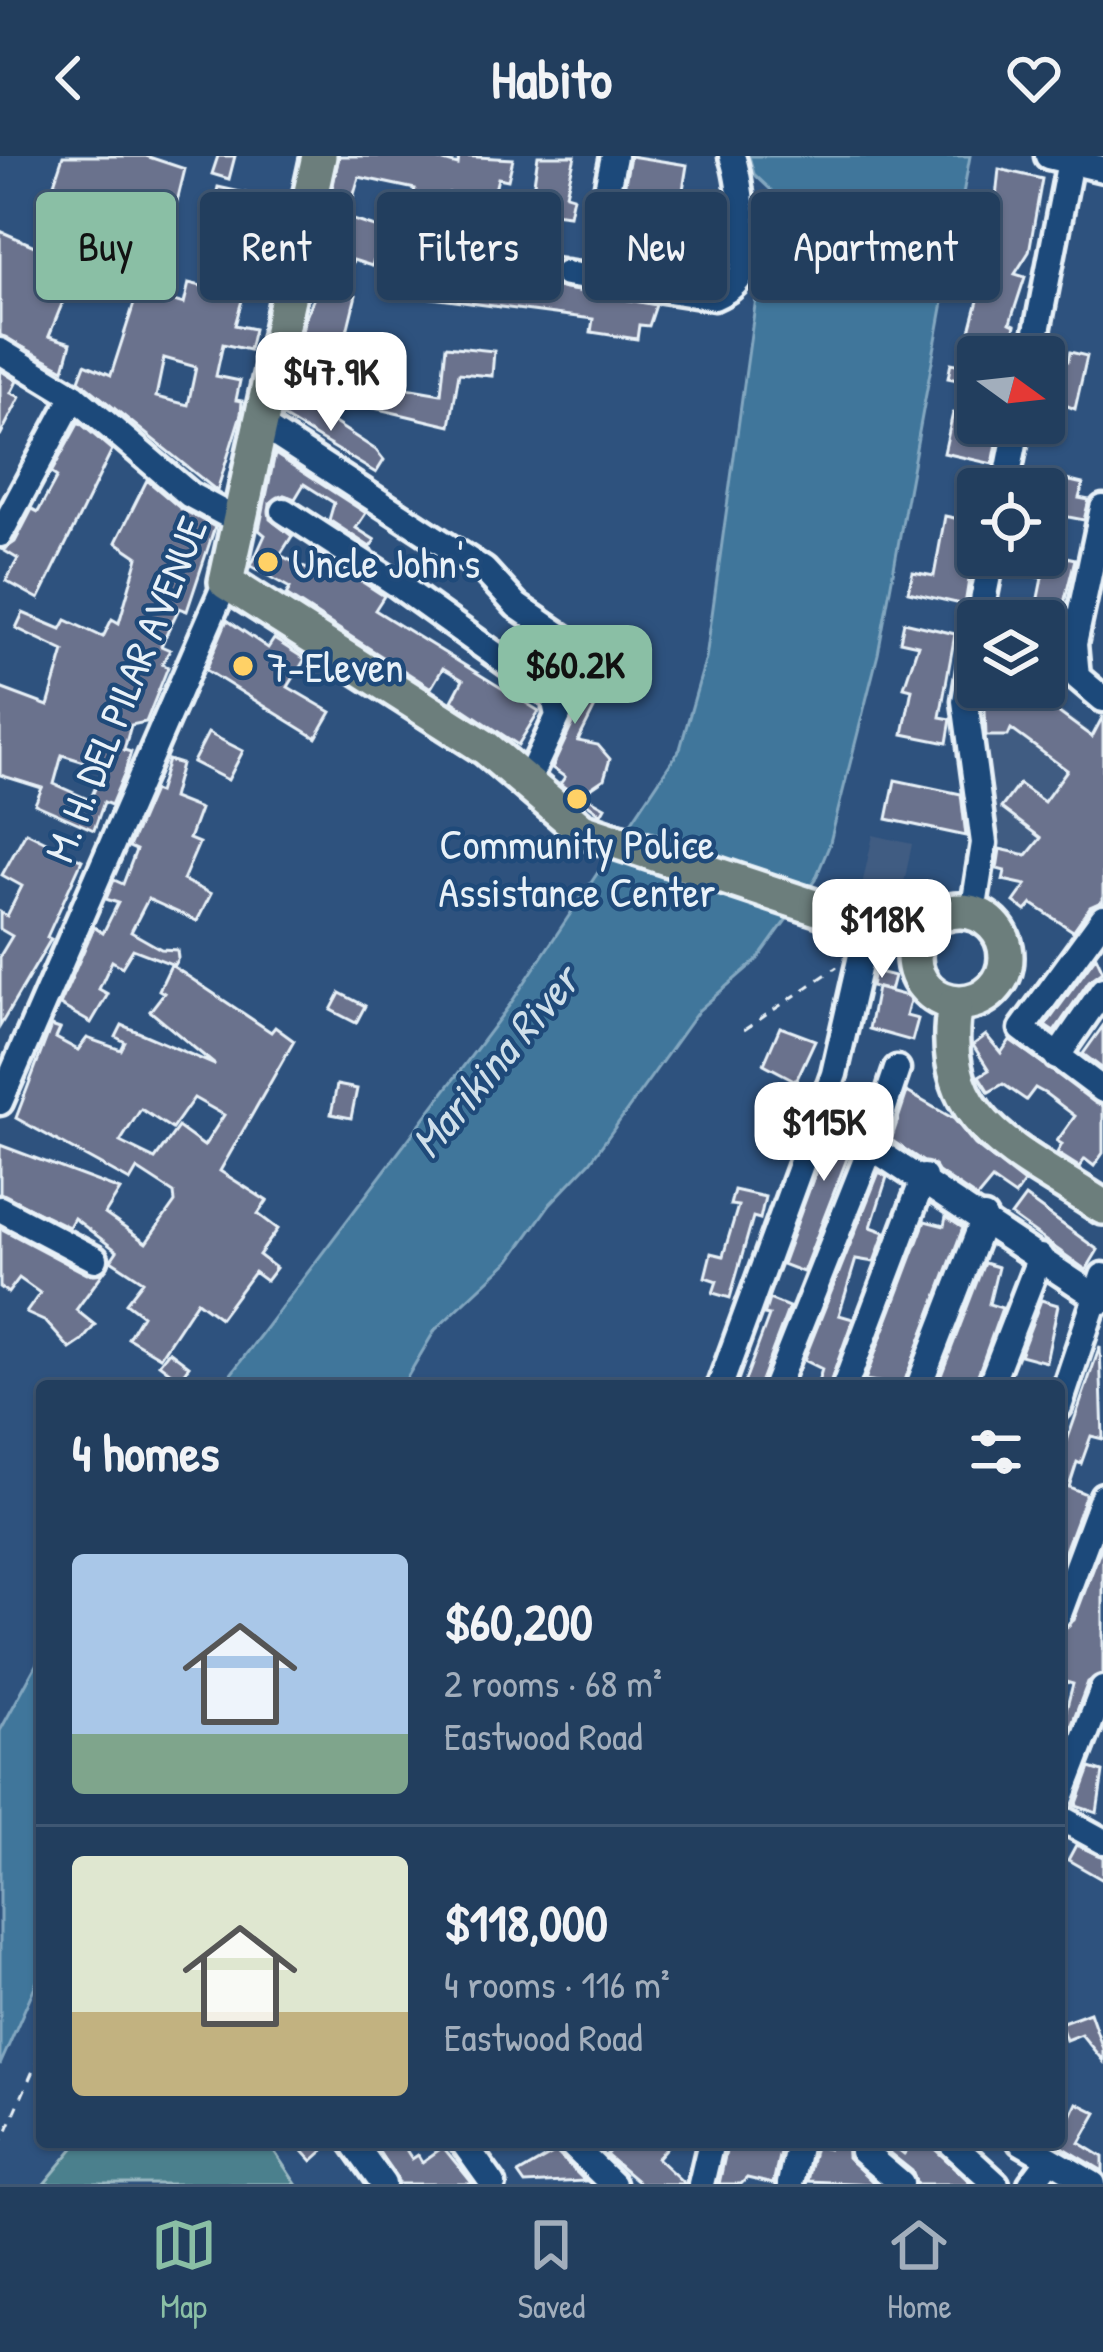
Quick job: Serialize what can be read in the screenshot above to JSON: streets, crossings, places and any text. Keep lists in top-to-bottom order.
{
  "streets": {
    "main road": ["M. H. DEL PILAR AVENUE"]
  },
  "water": ["Marikina River"],
  "places": ["Uncle John's", "7-Eleven", "Community Police Assistance Center"],
  "north": "right",
  "page": {
    "header": "Habito",
    "chip": [
      "Buy",
      "Rent",
      "Filters",
      "New",
      "Apartment"
    ],
    "price": [
      "$47.9K",
      "$60.2K",
      "$118K",
      "$115K"
    ],
    "heading": "4 homes",
    "list": [
      {
        "name": "$60,200",
        "note": "2 rooms · 68 m² · Eastwood Road"
      },
      {
        "name": "$118,000",
        "note": "4 rooms · 116 m² · Eastwood Road"
      }
    ],
    "tabs": ["Map", "Saved", "Home"]
  }
}
